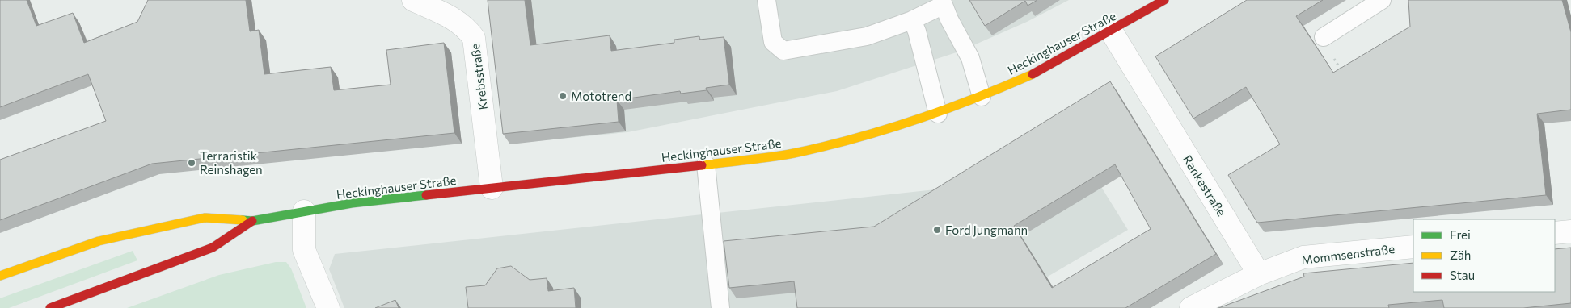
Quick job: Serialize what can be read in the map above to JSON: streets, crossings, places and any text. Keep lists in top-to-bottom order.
{
  "streets": {
    "main road": ["Heckinghauser Straße"],
    "street": ["Krebsstraße", "Rankestraße", "Mommsenstraße"]
  },
  "crossings": [
    ["Heckinghauser Straße", "Krebsstraße"],
    ["Heckinghauser Straße", "Rankestraße"],
    ["Rankestraße", "Mommsenstraße"]
  ],
  "places": ["Mototrend", "Terraristik Reinshagen", "Ford Jungmann"],
  "legend": ["Frei", "Zäh", "Stau"]
}
